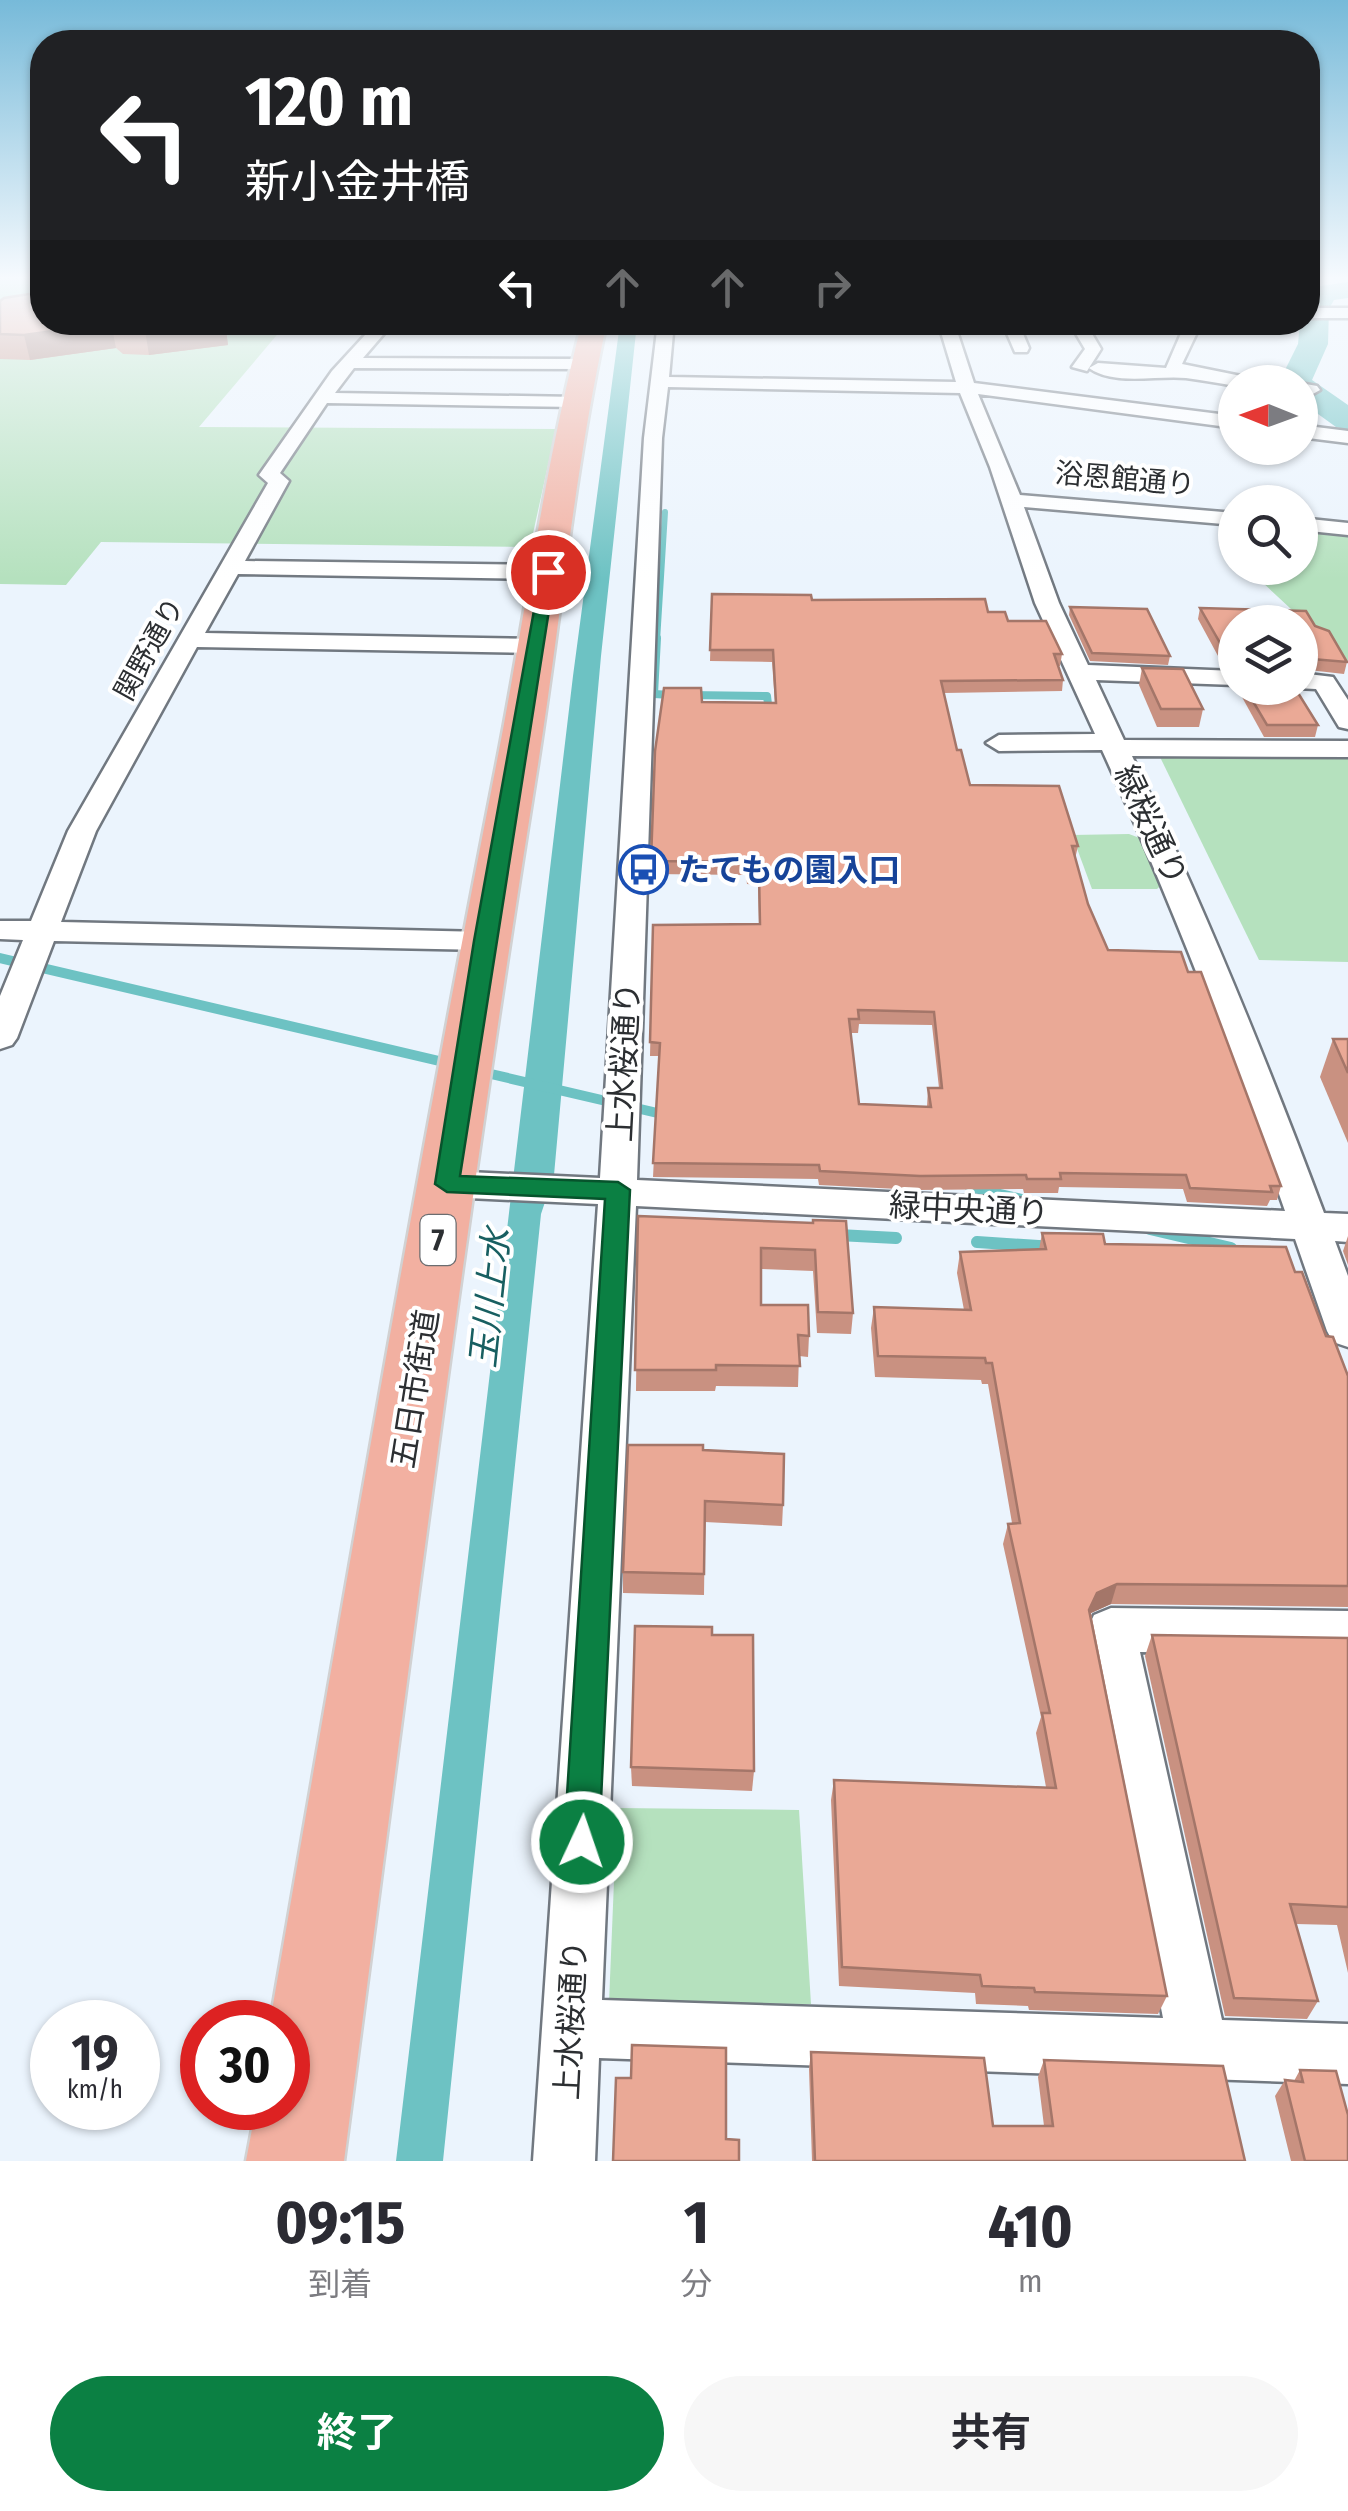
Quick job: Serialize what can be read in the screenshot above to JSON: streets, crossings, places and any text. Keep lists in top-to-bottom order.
{
  "streets": {
    "main road": ["7", "五日市街道"],
    "street": [
      "浴恩館通り",
      "関野通り",
      "緑桜通り",
      "上水桜通り",
      "緑中央通り"
    ]
  },
  "crossings": [
    ["浴恩館通り", "緑桜通り"],
    ["緑桜通り", "緑中央通り"],
    ["上水桜通り", "緑中央通り"],
    ["緑中央通り", "五日市街道"]
  ],
  "water": ["玉川上水"],
  "places": {
    "bus stop": ["たてもの園入口"]
  },
  "north": "left",
  "page": {
    "turn": ["120 m", "新小金井橋"],
    "speed": "19 km/h",
    "limit": "30",
    "eta": [
      "09:15",
      "到着",
      "1",
      "分",
      "410",
      "m"
    ],
    "buttons": ["終了", "共有"]
  }
}
